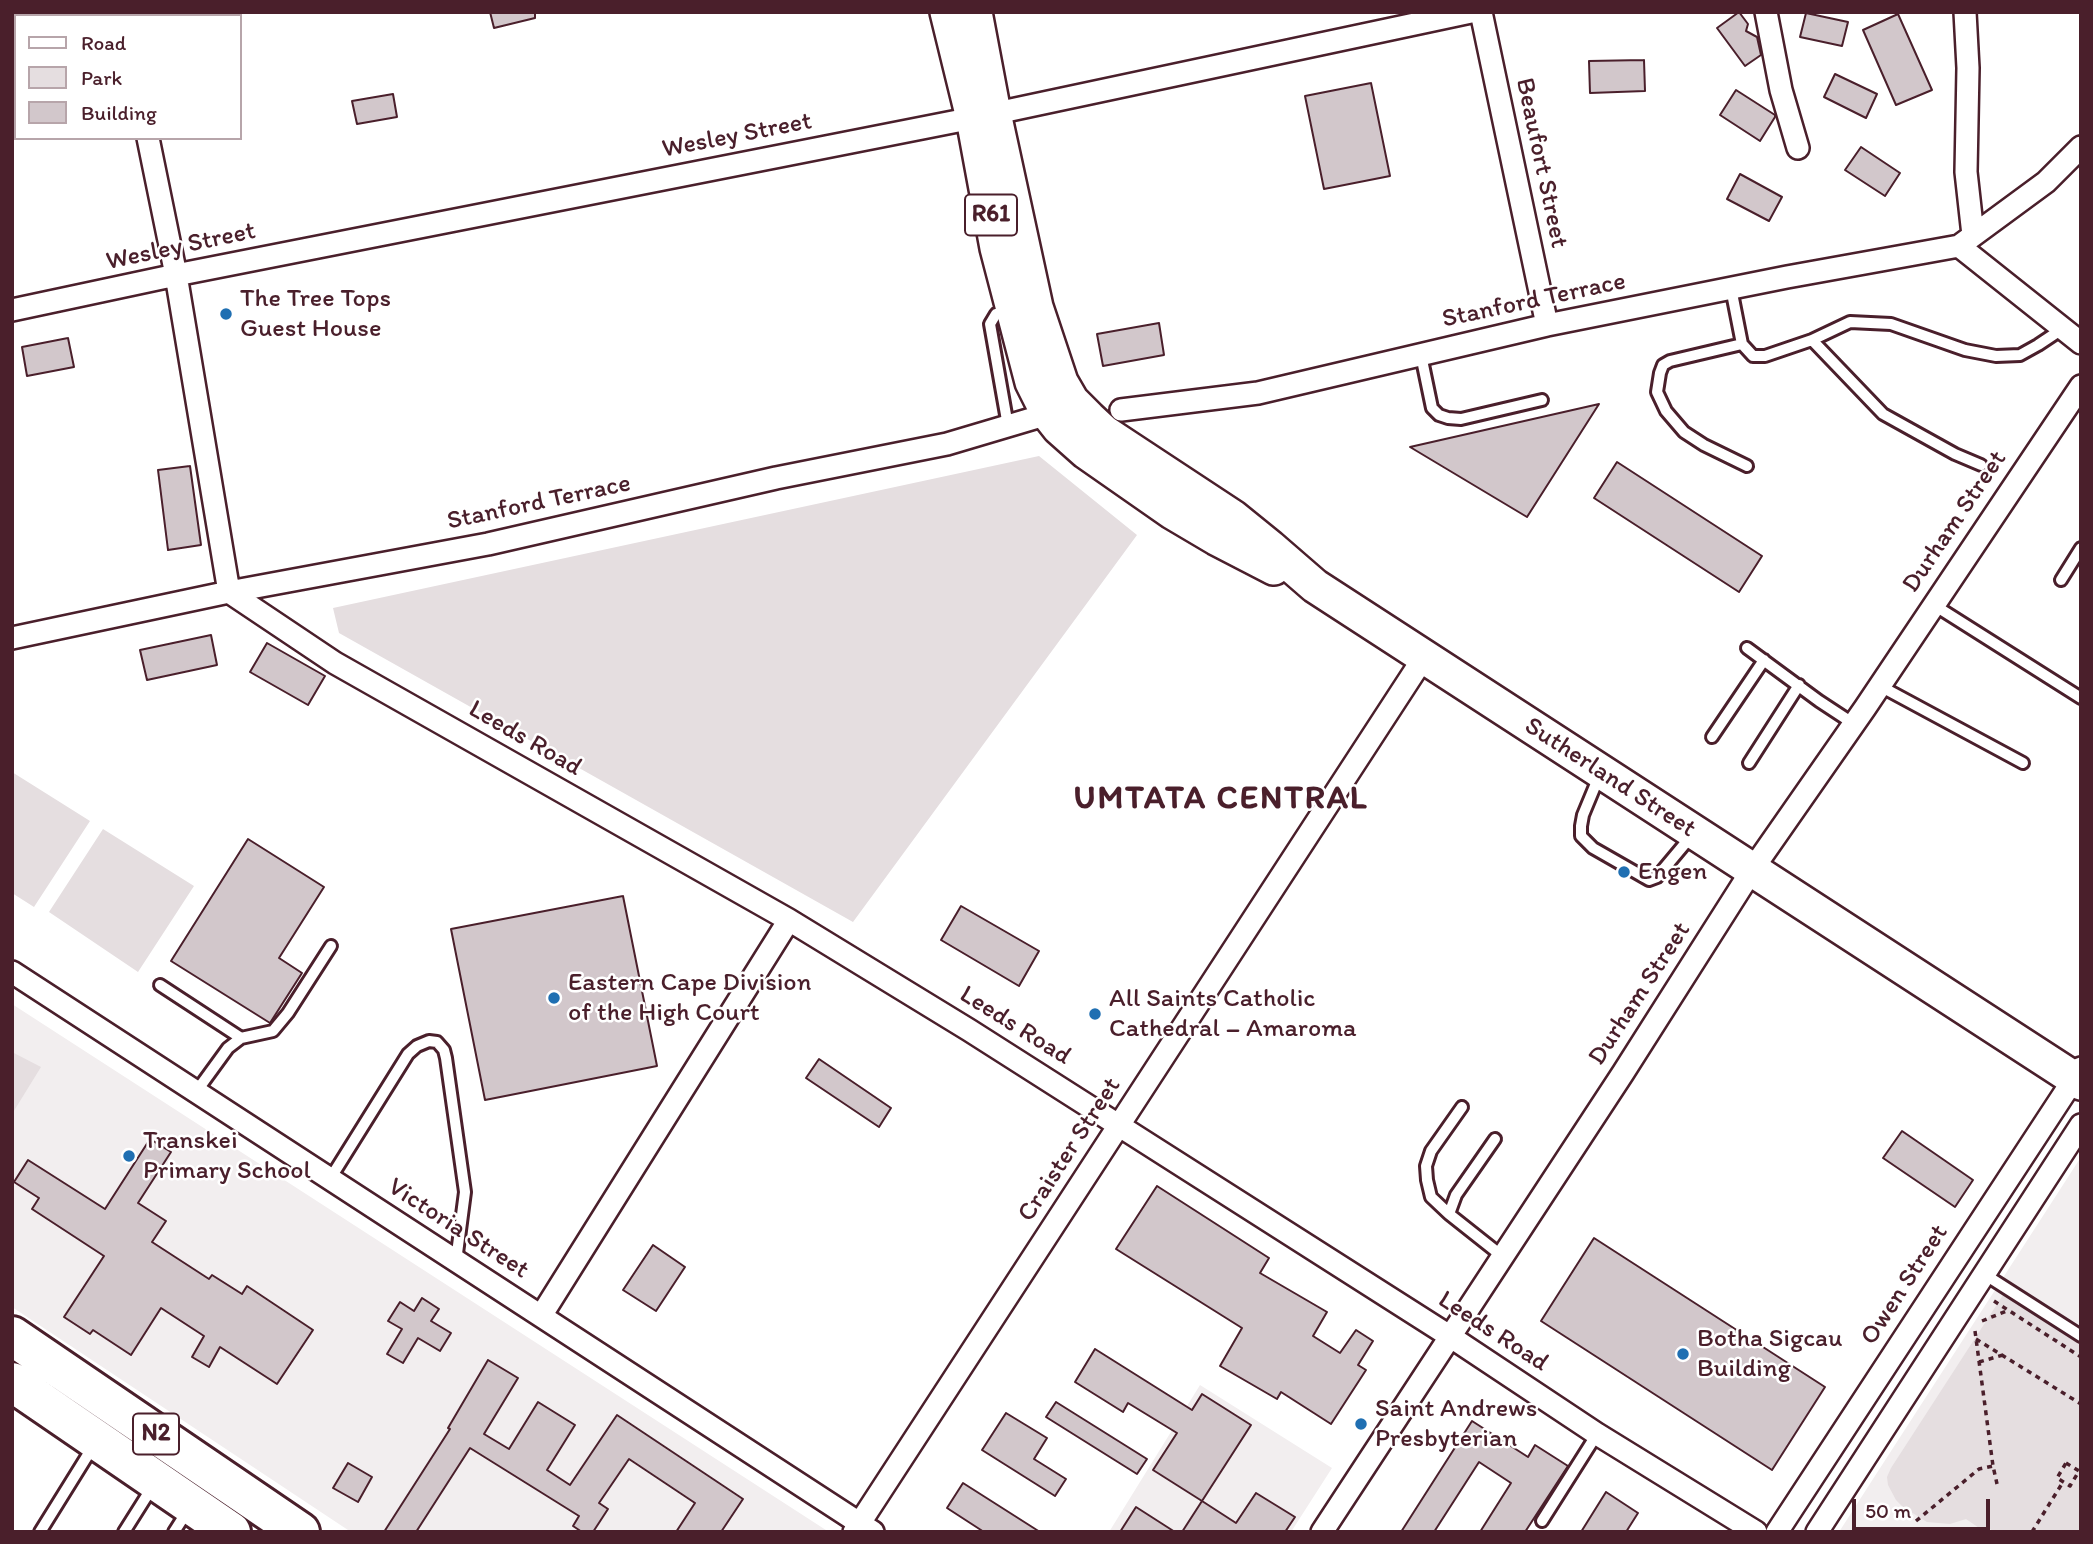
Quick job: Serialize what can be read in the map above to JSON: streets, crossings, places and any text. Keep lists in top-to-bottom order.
{
  "streets": {
    "highway": ["N2"],
    "main road": ["R61", "Sutherland Street"],
    "street": [
      "Wesley Street",
      "Beaufort Street",
      "Stanford Terrace",
      "Durham Street",
      "Leeds Road",
      "Craister Street",
      "Victoria Street",
      "Owen Street"
    ]
  },
  "crossings": [
    ["Wesley Street", "Sutherland Street"],
    ["Beaufort Street", "Stanford Terrace"],
    ["Stanford Terrace", "Leeds Road"],
    ["Stanford Terrace", "Sutherland Street"],
    ["Durham Street", "Leeds Road"],
    ["Durham Street", "Sutherland Street"],
    ["Leeds Road", "Craister Street"],
    ["Sutherland Street", "Craister Street"],
    ["Sutherland Street", "Owen Street"],
    ["Craister Street", "Victoria Street"]
  ],
  "districts": ["UMTATA CENTRAL"],
  "places": [
    "The Tree Tops Guest House",
    "Engen",
    "Eastern Cape Division of the High Court",
    "All Saints Catholic Cathedral – Amaroma",
    "Transkei Primary School",
    "Botha Sigcau Building",
    "Saint Andrews Presbyterian"
  ],
  "legend": ["Road", "Park", "Building"],
  "scale_bar": "50 m"
}
